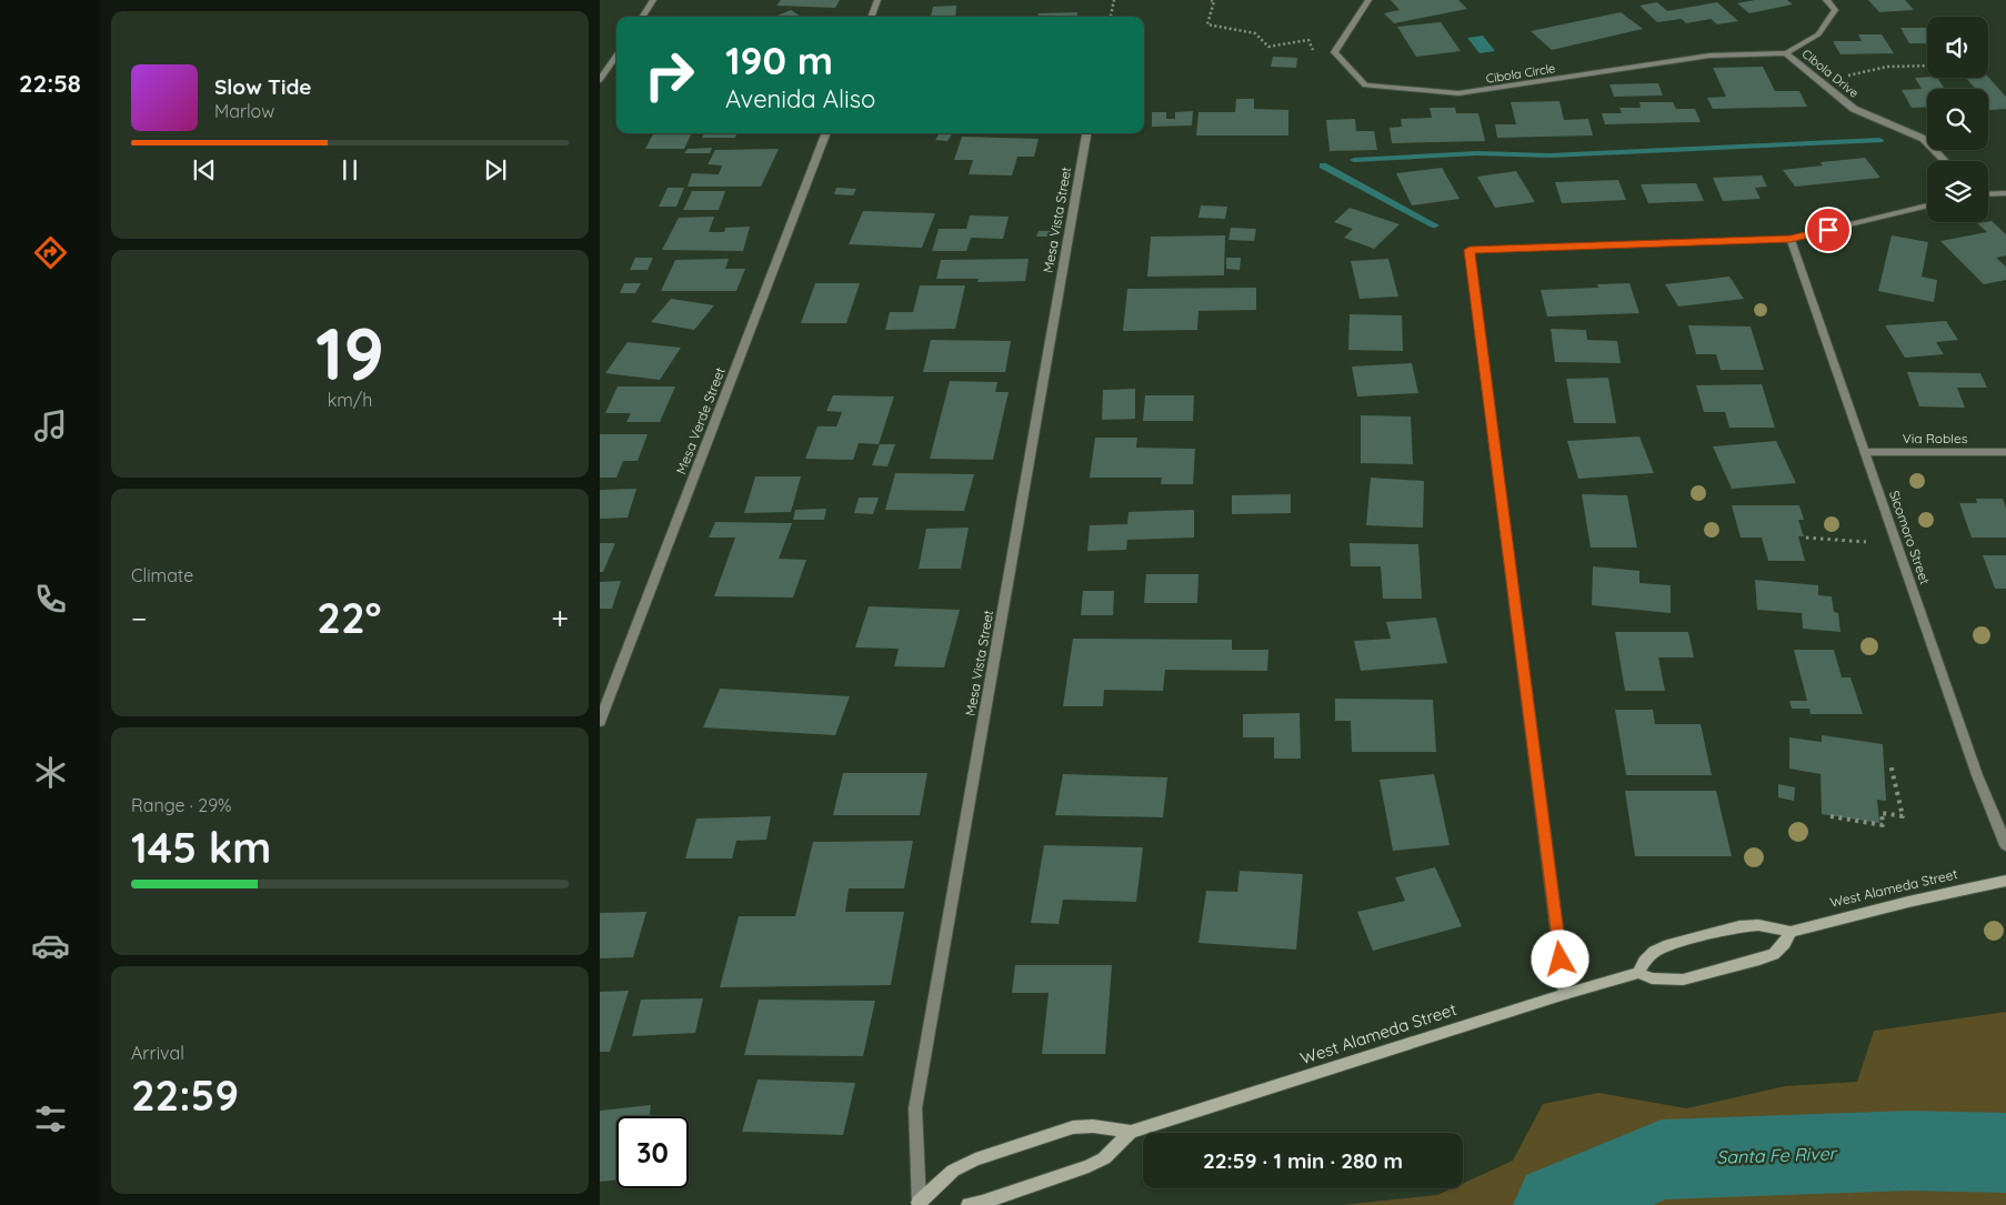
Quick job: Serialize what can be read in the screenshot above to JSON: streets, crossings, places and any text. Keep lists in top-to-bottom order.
{
  "streets": {
    "street": [
      "Cibola Circle",
      "Cibola Drive",
      "Mesa Vista Street",
      "Mesa Verde Street",
      "Via Robles",
      "Sicomoro Street",
      "West Alameda Street"
    ]
  },
  "crossings": [
    ["Cibola Circle", "Cibola Drive"],
    ["Mesa Vista Street", "West Alameda Street"],
    ["Via Robles", "Sicomoro Street"]
  ],
  "water": ["Santa Fe River"],
  "page": {
    "tabs": "22:58",
    "turn": ["190 m", "Avenida Aliso"],
    "song": ["Slow Tide", "Marlow"],
    "tile": [
      ["19", "km/h"],
      "Climate",
      ["Range · 29%", "145 km"],
      ["Arrival", "22:59"]
    ],
    "heat": ["−", "22°", "+"],
    "limit": "30",
    "trip": "22:59 · 1 min · 280 m"
  }
}
